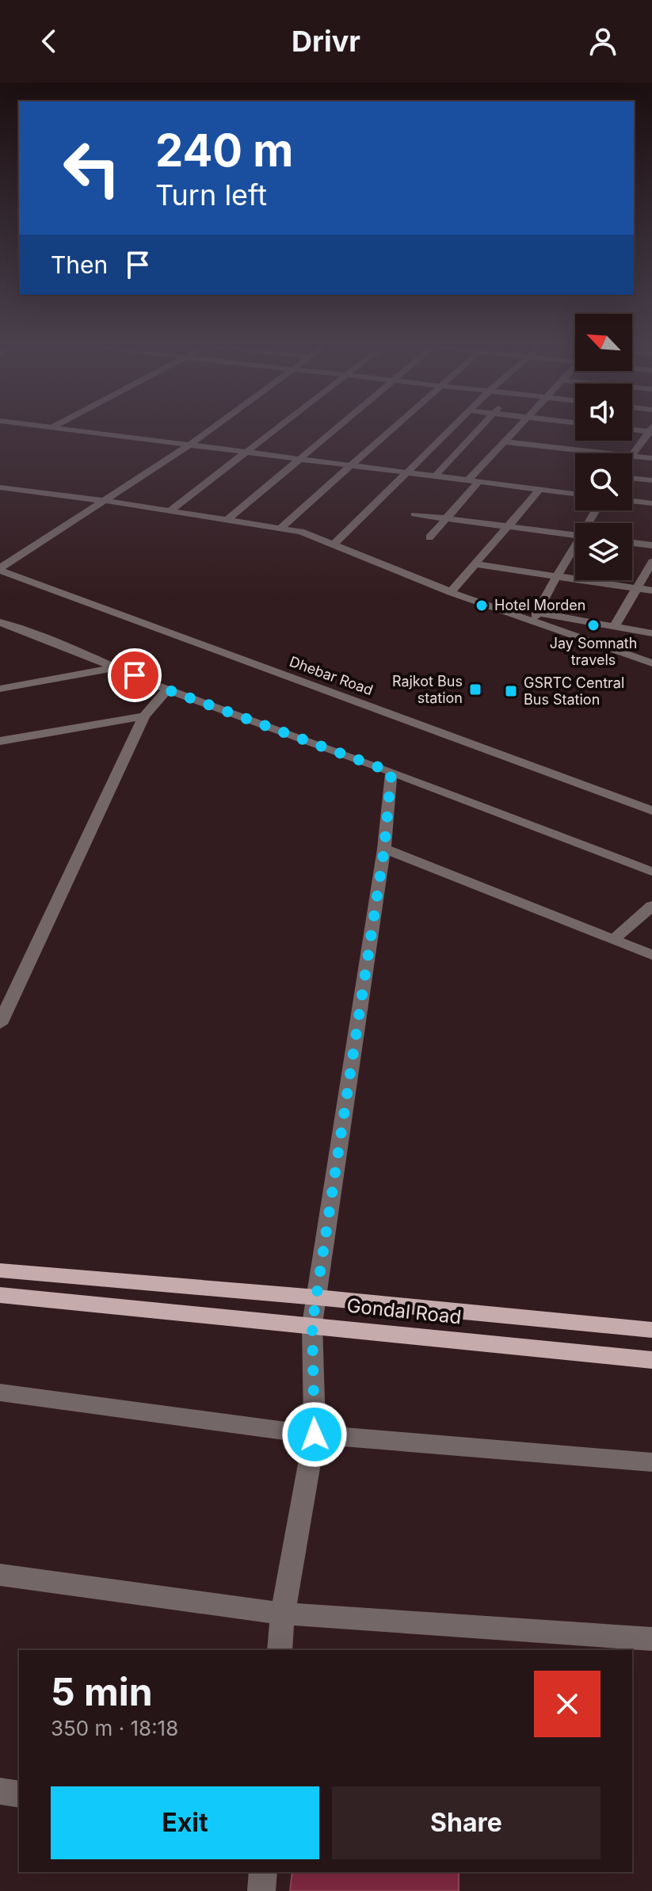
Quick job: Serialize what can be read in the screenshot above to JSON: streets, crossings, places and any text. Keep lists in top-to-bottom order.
{
  "streets": {
    "main road": ["Gondal Road"],
    "street": ["Dhebar Road"]
  },
  "places": {
    "other": ["Hotel Morden", "Jay Somnath travels"],
    "transit": ["Rajkot Bus station", "GSRTC Central Bus Station"]
  },
  "north": "top left",
  "page": {
    "header": "Drivr",
    "turn": ["240 m", "Turn left"],
    "then": "Then",
    "heading": ["5 min", "350 m · 18:18"],
    "buttons": ["Exit", "Share"]
  }
}
